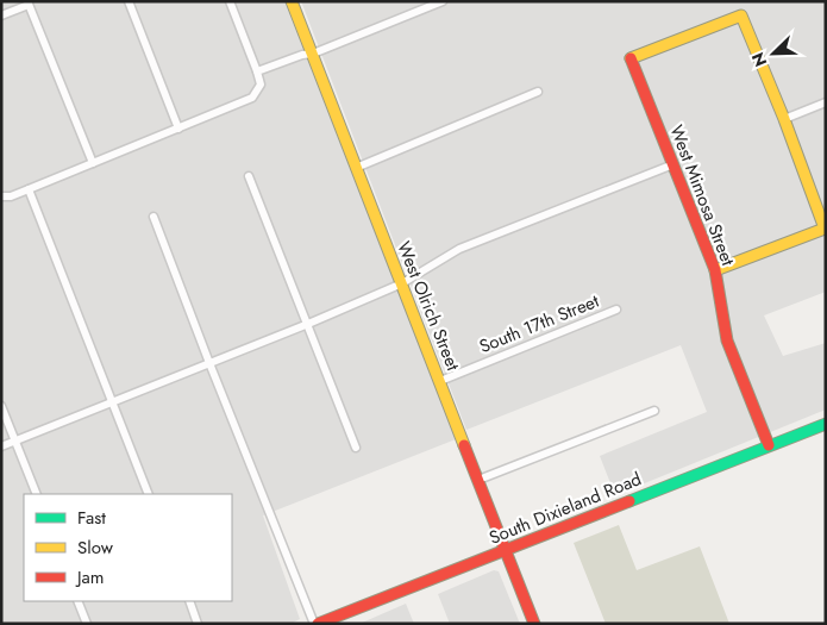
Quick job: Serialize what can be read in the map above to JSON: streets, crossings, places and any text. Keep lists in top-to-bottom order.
{
  "streets": {
    "street": [
      "West Mimosa Street",
      "West Olrich Street",
      "South 17th Street",
      "South Dixieland Road"
    ]
  },
  "crossings": [
    ["West Mimosa Street", "South Dixieland Road"],
    ["West Olrich Street", "South 17th Street"],
    ["West Olrich Street", "South Dixieland Road"]
  ],
  "legend": ["Fast", "Slow", "Jam"],
  "north": "bottom left"
}
